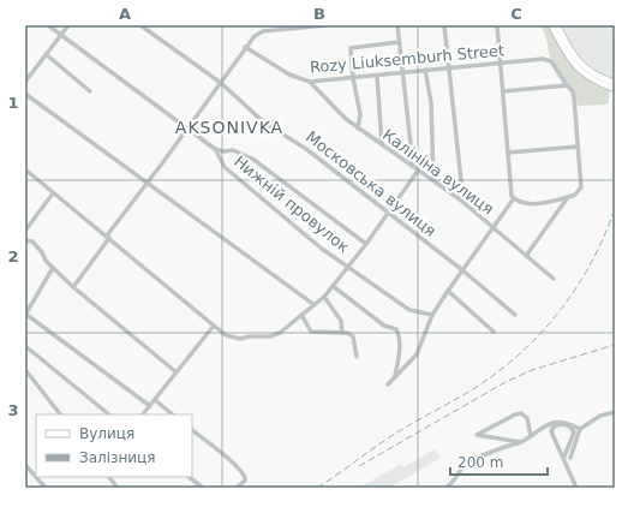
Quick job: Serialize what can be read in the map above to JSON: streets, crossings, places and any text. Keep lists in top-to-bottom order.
{
  "streets": {
    "street": [
      "Rozy Liuksemburh Street",
      "Калініна вулиця",
      "Московська вулиця",
      "Нижній провулок"
    ]
  },
  "crossings": [
    ["Rozy Liuksemburh Street", "Калініна вулиця"]
  ],
  "districts": ["AKSONІVKA"],
  "legend": ["Вулиця", "Залізниця"],
  "scale_bar": "200 m",
  "grid": {
    "columns": ["A", "B", "C"],
    "rows": ["1", "2", "3"]
  }
}
